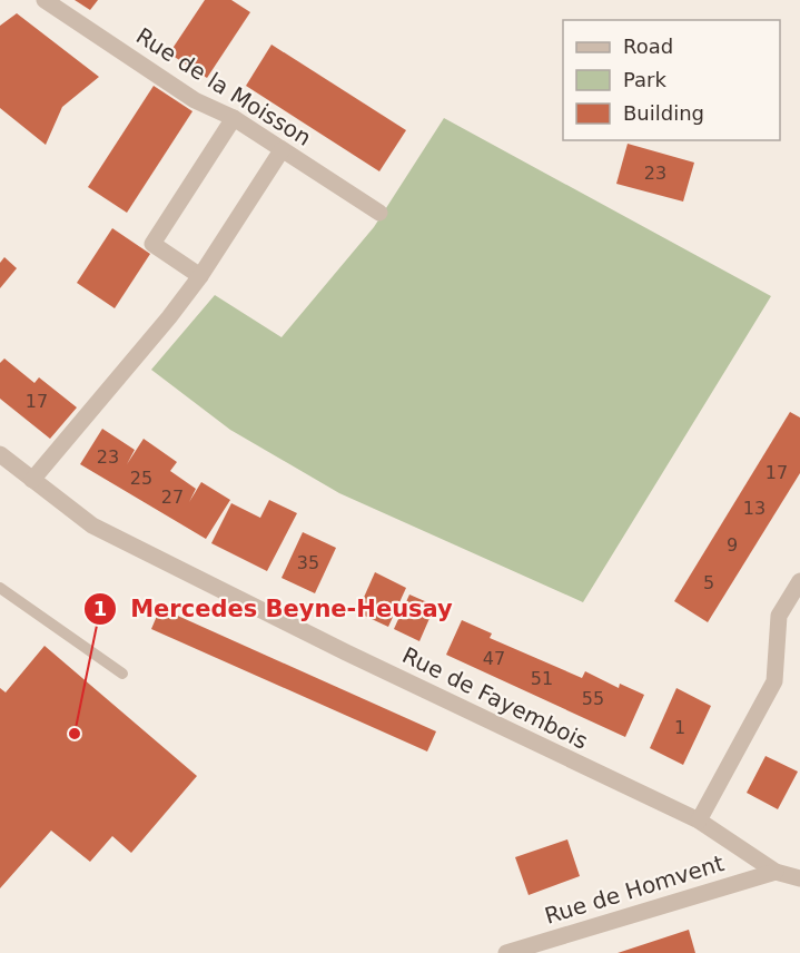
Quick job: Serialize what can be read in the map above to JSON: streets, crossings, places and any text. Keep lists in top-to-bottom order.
{
  "streets": {
    "street": ["Rue de la Moisson", "Rue de Fayembois", "Rue de Homvent"]
  },
  "crossings": [
    ["Rue de Fayembois", "Rue de Homvent"]
  ],
  "places": ["Mercedes Beyne-Heusay"],
  "house_numbers": [
    "23",
    "17",
    "23",
    "17",
    "25",
    "27",
    "13",
    "9",
    "35",
    "5",
    "47",
    "51",
    "55",
    "1"
  ],
  "legend": ["Road", "Park", "Building"]
}
